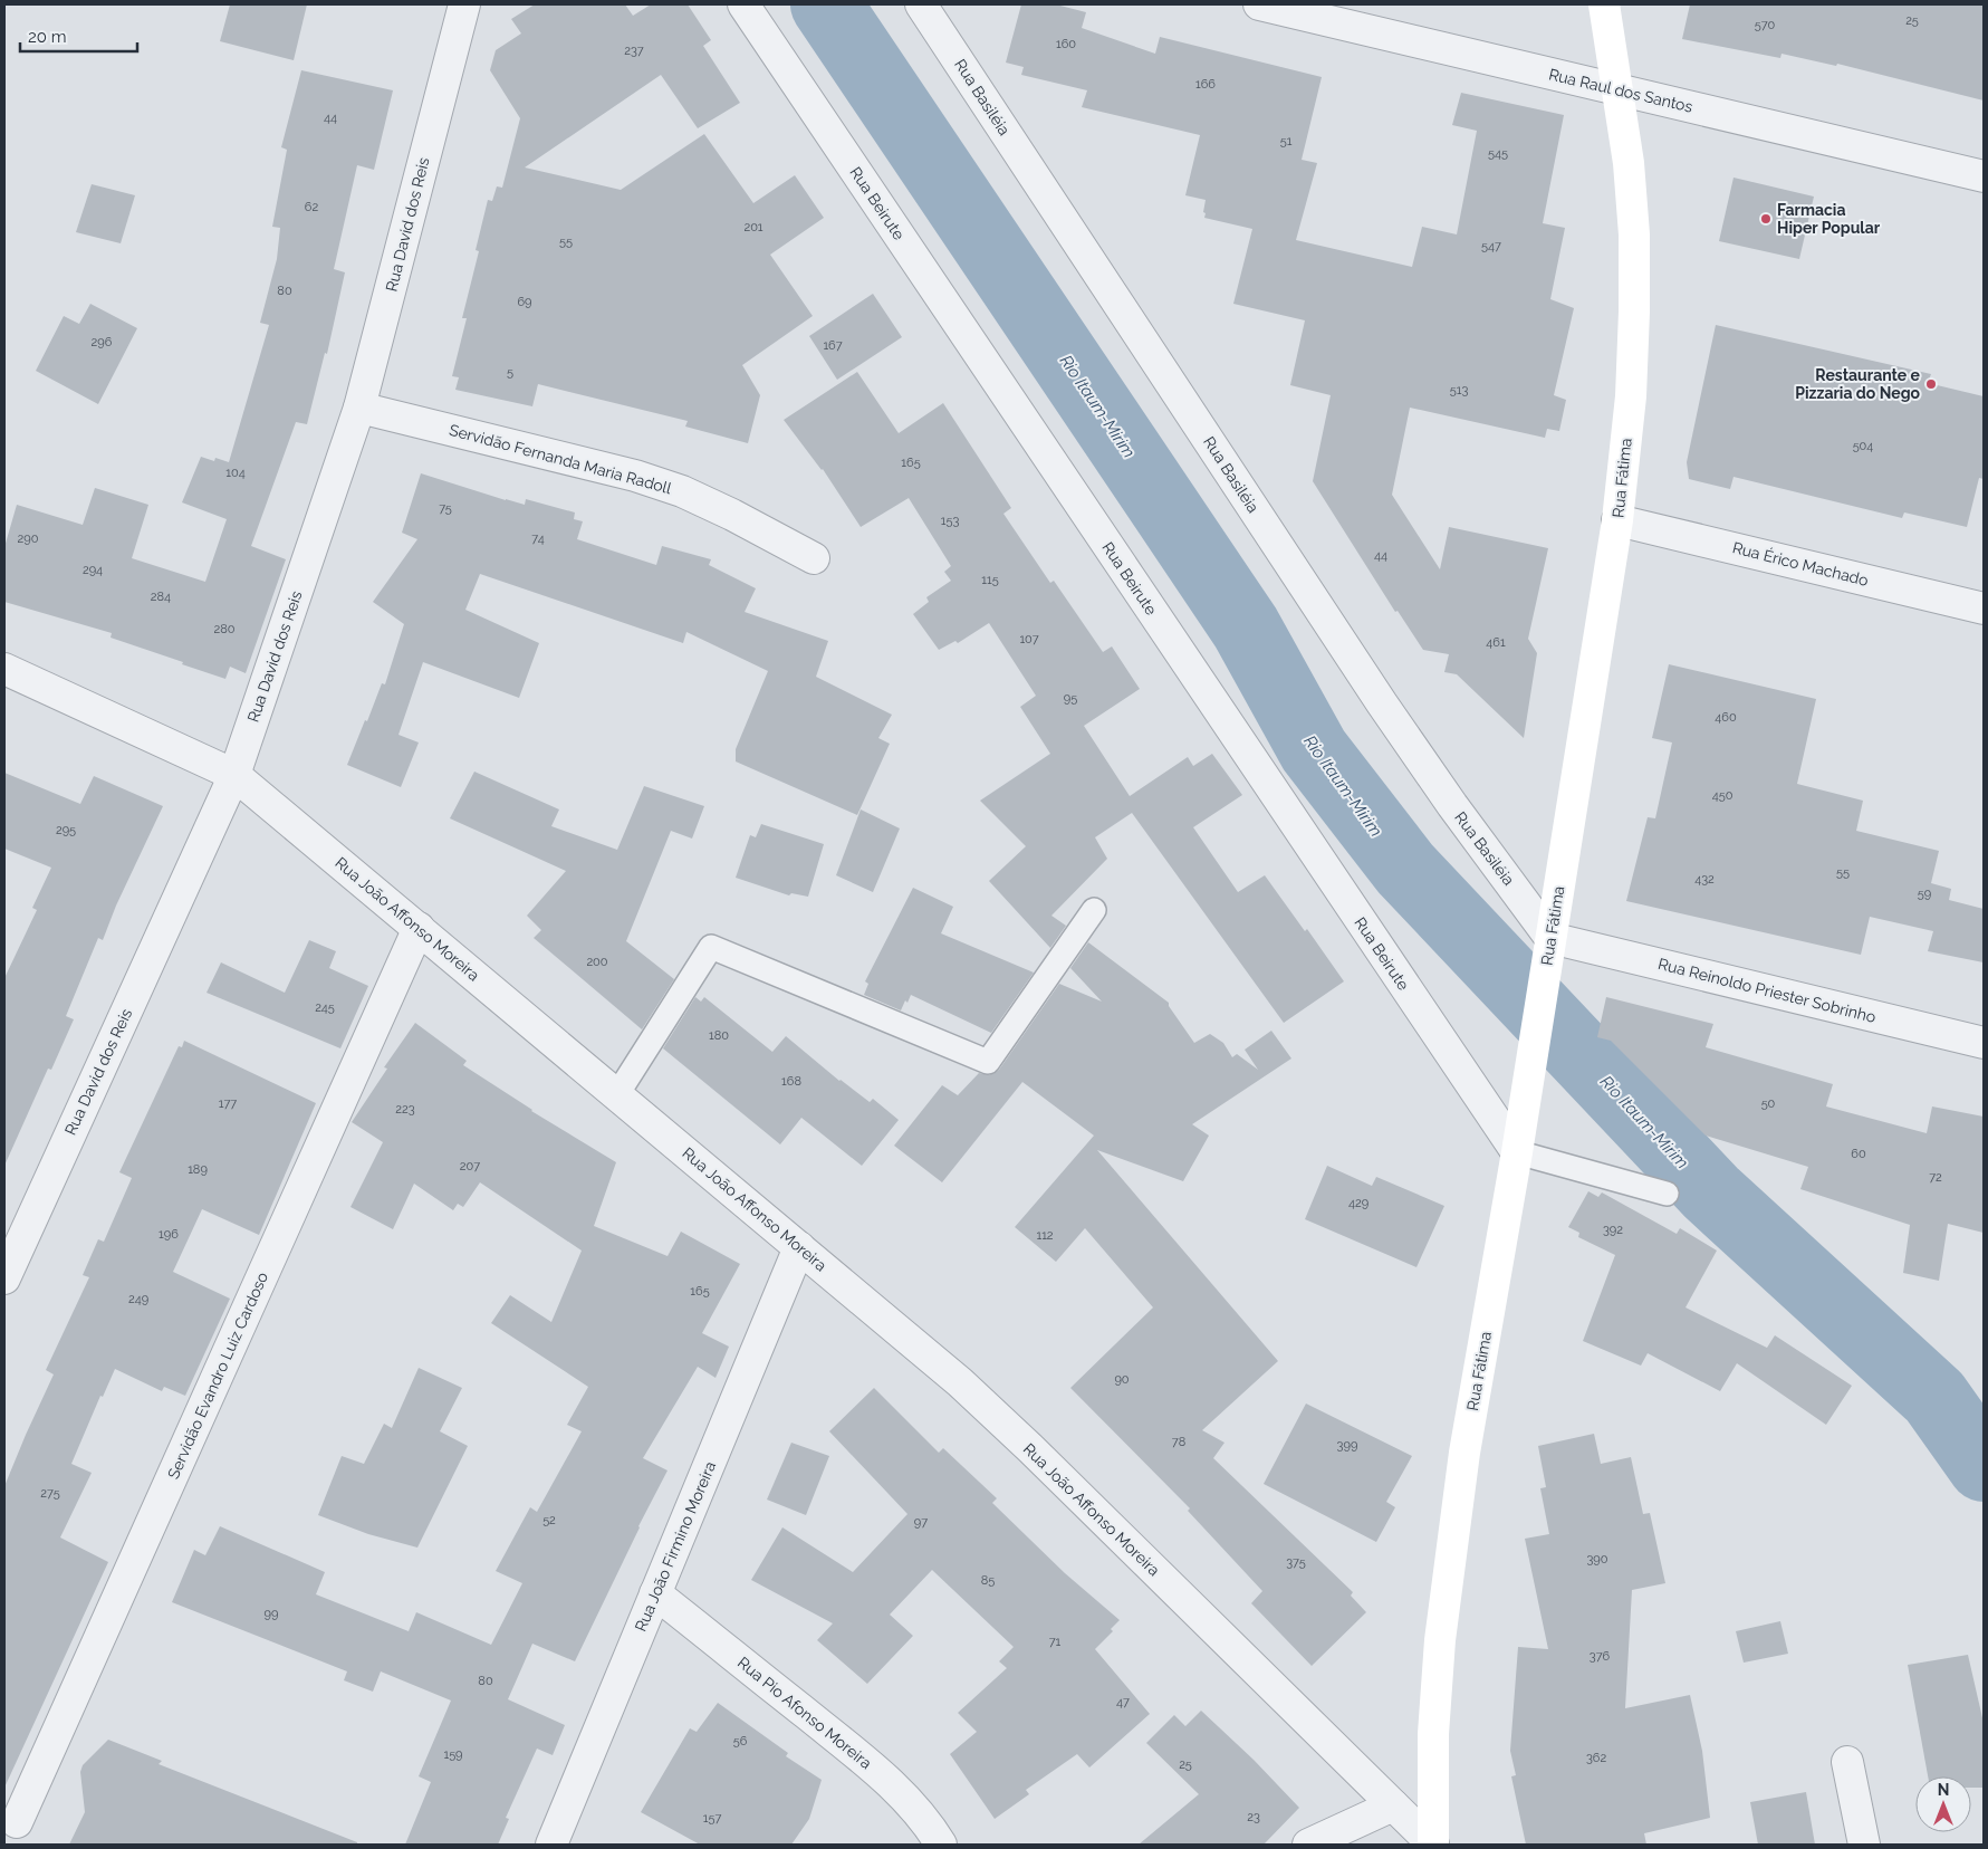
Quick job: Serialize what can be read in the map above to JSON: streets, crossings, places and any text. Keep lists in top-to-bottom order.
{
  "streets": {
    "main road": ["Rua Fátima"],
    "street": [
      "Rua Raul dos Santos",
      "Rua Basiléia",
      "Rua Beirute",
      "Rua David dos Reis",
      "Servidão Fernanda Maria Radoll",
      "Rua Érico Machado",
      "Rua João Affonso Moreira",
      "Rua Reinoldo Priester Sobrinho",
      "Servidão Evandro Luiz Cardoso",
      "Rua João Firmino Moreira",
      "Rua Pio Afonso Moreira"
    ]
  },
  "crossings": [
    ["Rua Raul dos Santos", "Rua Fátima"],
    ["Rua Basiléia", "Rua Fátima"],
    ["Rua Basiléia", "Rua Reinoldo Priester Sobrinho"],
    ["Rua Beirute", "Rua Fátima"],
    ["Rua David dos Reis", "Servidão Fernanda Maria Radoll"],
    ["Rua David dos Reis", "Rua João Affonso Moreira"],
    ["Rua Fátima", "Rua Érico Machado"],
    ["Rua Fátima", "Rua João Affonso Moreira"],
    ["Rua Fátima", "Rua Reinoldo Priester Sobrinho"],
    ["Rua João Affonso Moreira", "Servidão Evandro Luiz Cardoso"],
    ["Rua João Affonso Moreira", "Rua João Firmino Moreira"],
    ["Rua João Firmino Moreira", "Rua Pio Afonso Moreira"]
  ],
  "water": ["Rio Itaum-Mirim"],
  "places": ["Farmacia Hiper Popular", "Restaurante e Pizzaria do Nego"],
  "house_numbers": [
    "25",
    "570",
    "160",
    "237",
    "166",
    "44",
    "51",
    "545",
    "62",
    "201",
    "55",
    "547",
    "80",
    "69",
    "296",
    "167",
    "5",
    "513",
    "504",
    "165",
    "104",
    "75",
    "153",
    "290",
    "74",
    "44",
    "294",
    "115",
    "284",
    "280",
    "107",
    "461",
    "95",
    "460",
    "450",
    "295",
    "55",
    "432",
    "59",
    "200",
    "245",
    "180",
    "168",
    "177",
    "50",
    "223",
    "60",
    "207",
    "189",
    "72",
    "429",
    "392",
    "196",
    "112",
    "165",
    "249",
    "90",
    "78",
    "399",
    "275",
    "52",
    "97",
    "390",
    "375",
    "85",
    "99",
    "71",
    "376",
    "80",
    "47",
    "56",
    "159",
    "362",
    "25",
    "23",
    "157"
  ],
  "scale_bar": "20 m",
  "north": "top"
}
